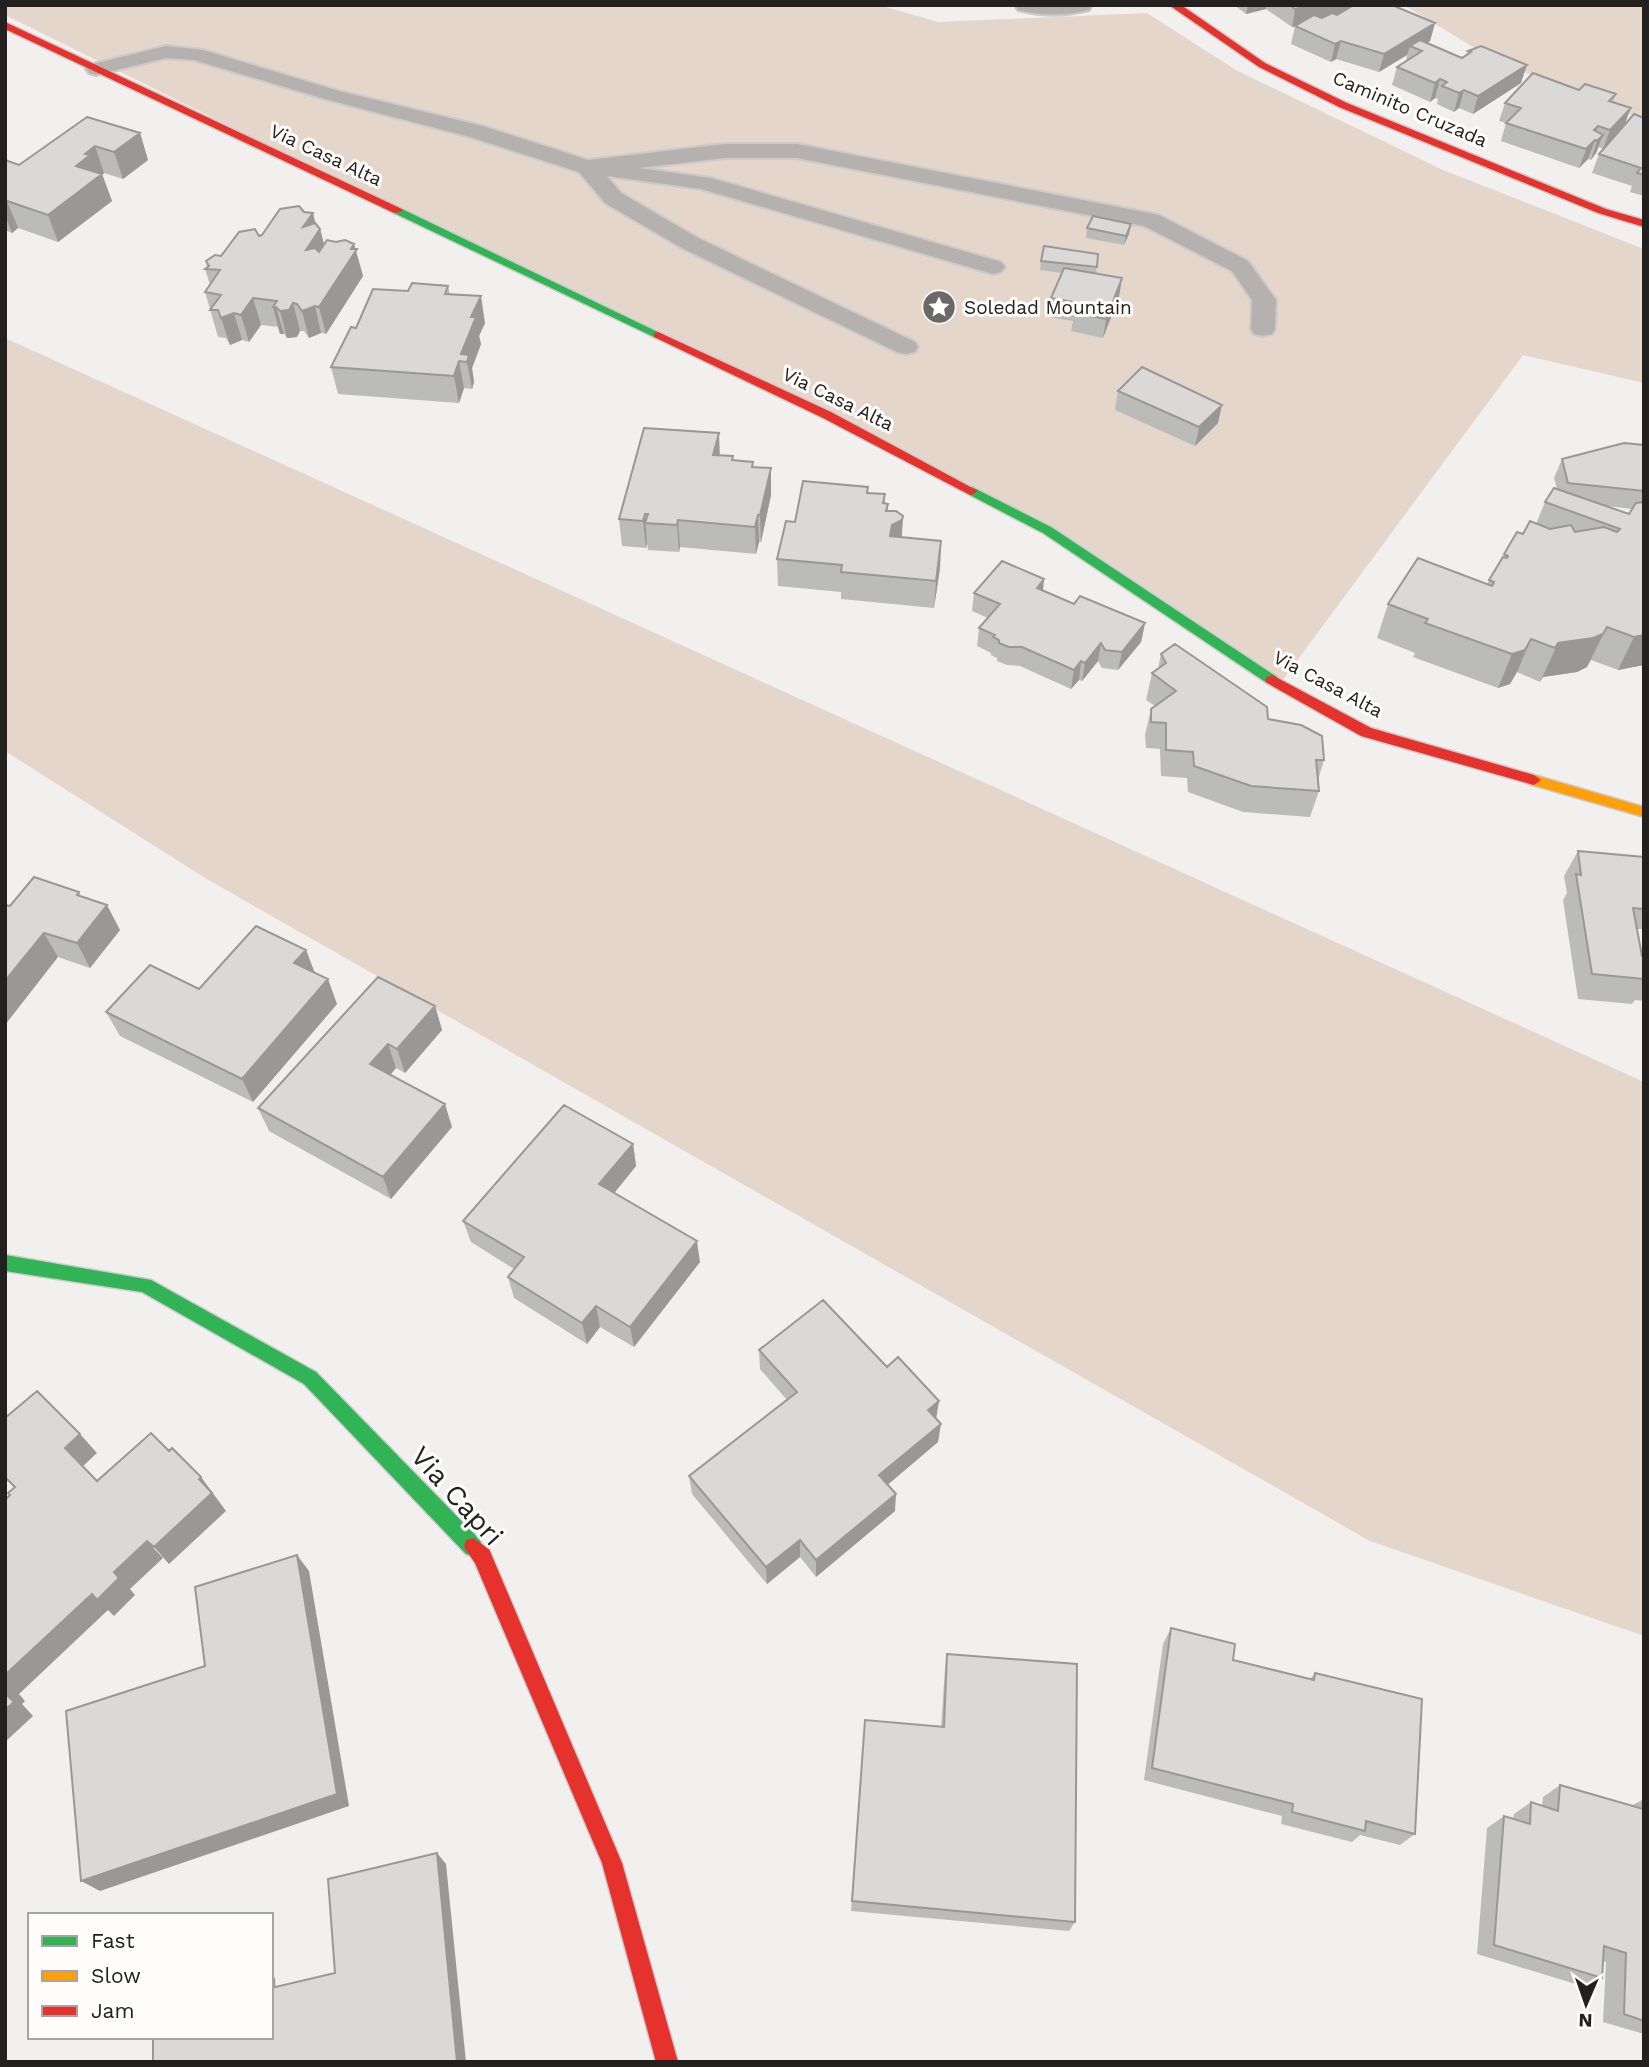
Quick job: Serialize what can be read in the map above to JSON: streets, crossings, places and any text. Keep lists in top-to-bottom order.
{
  "streets": {
    "street": ["Caminito Cruzada", "Via Casa Alta", "Via Capri"]
  },
  "places": {
    "place": ["Soledad Mountain"]
  },
  "legend": ["Fast", "Slow", "Jam"],
  "north": "bottom"
}
